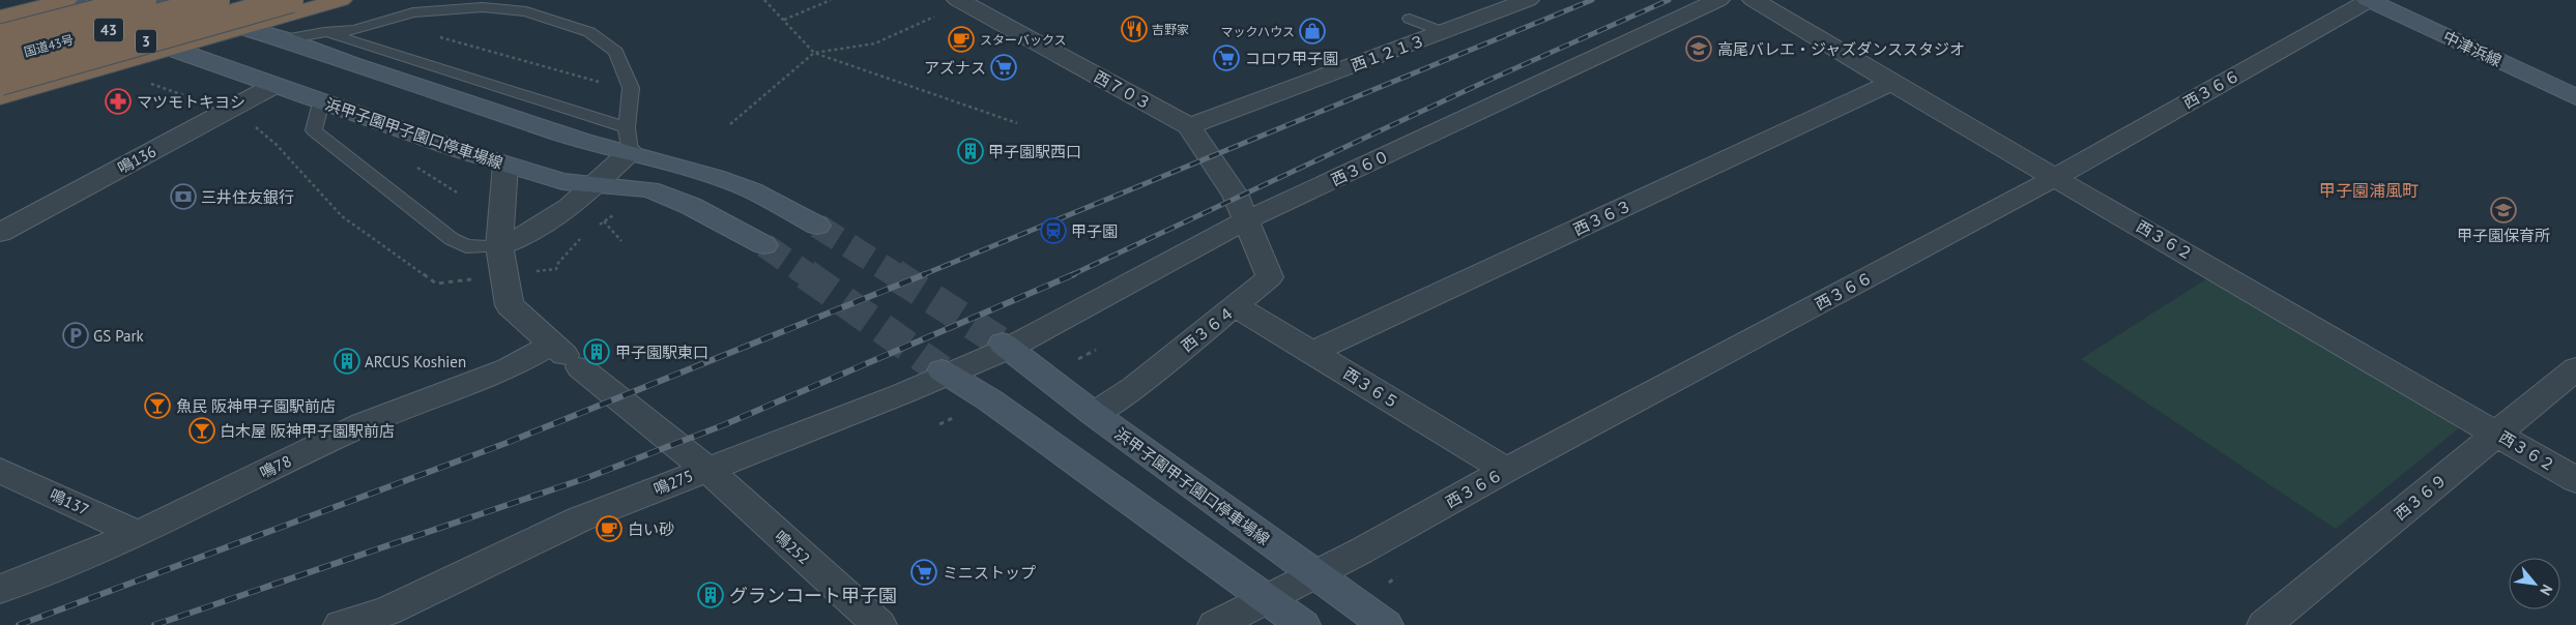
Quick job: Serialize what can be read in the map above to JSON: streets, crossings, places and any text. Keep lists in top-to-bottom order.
{
  "streets": {
    "highway": ["43", "3", "国道43号"],
    "main road": ["中津浜線", "浜甲子園甲子園口停車場線"],
    "street": [
      "西１２１３",
      "西３６６",
      "西７０３",
      "鳴136",
      "西３６０",
      "西３６３",
      "西３６２",
      "西３６４",
      "西３６５",
      "鳴78",
      "鳴275",
      "西３６９",
      "鳴137",
      "鳴252"
    ]
  },
  "crossings": [
    ["中津浜線", "西３６６"],
    ["西１２１３", "西７０３"],
    ["西３６６", "浜甲子園甲子園口停車場線"],
    ["西３６６", "西３６２"],
    ["西３６６", "西３６５"],
    ["西７０３", "西３６０"],
    ["西７０３", "西３６４"],
    ["浜甲子園甲子園口停車場線", "鳴136"],
    ["浜甲子園甲子園口停車場線", "西３６０"],
    ["浜甲子園甲子園口停車場線", "西３６４"],
    ["浜甲子園甲子園口停車場線", "鳴275"],
    ["浜甲子園甲子園口停車場線", "鳴252"],
    ["西３６０", "西３６４"],
    ["西３６０", "鳴275"],
    ["西３６３", "西３６２"],
    ["西３６３", "西３６５"],
    ["西３６２", "西３６９"],
    ["西３６４", "西３６５"],
    ["鳴78", "鳴137"],
    ["鳴78", "鳴252"],
    ["鳴275", "鳴252"]
  ],
  "districts": ["甲子園浦風町"],
  "places": {
    "restaurant": ["吉野家"],
    "shop": ["マックハウス"],
    "cafe": ["スターバックス", "白い砂"],
    "school or university": ["高尾バレエ・ジャズダンススタジオ", "甲子園保育所"],
    "supermarket": ["コロワ甲子園", "アズナス", "ミニストップ"],
    "pharmacy": ["マツモトキヨシ"],
    "building": [
      "甲子園駅西口",
      "甲子園駅東口",
      "ARCUS Koshien",
      "グランコート甲子園"
    ],
    "bank": ["三井住友銀行"],
    "station": ["甲子園"],
    "parking": ["GS Park"],
    "bar": ["魚民 阪神甲子園駅前店", "白木屋 阪神甲子園駅前店"]
  },
  "north": "bottom right"
}
